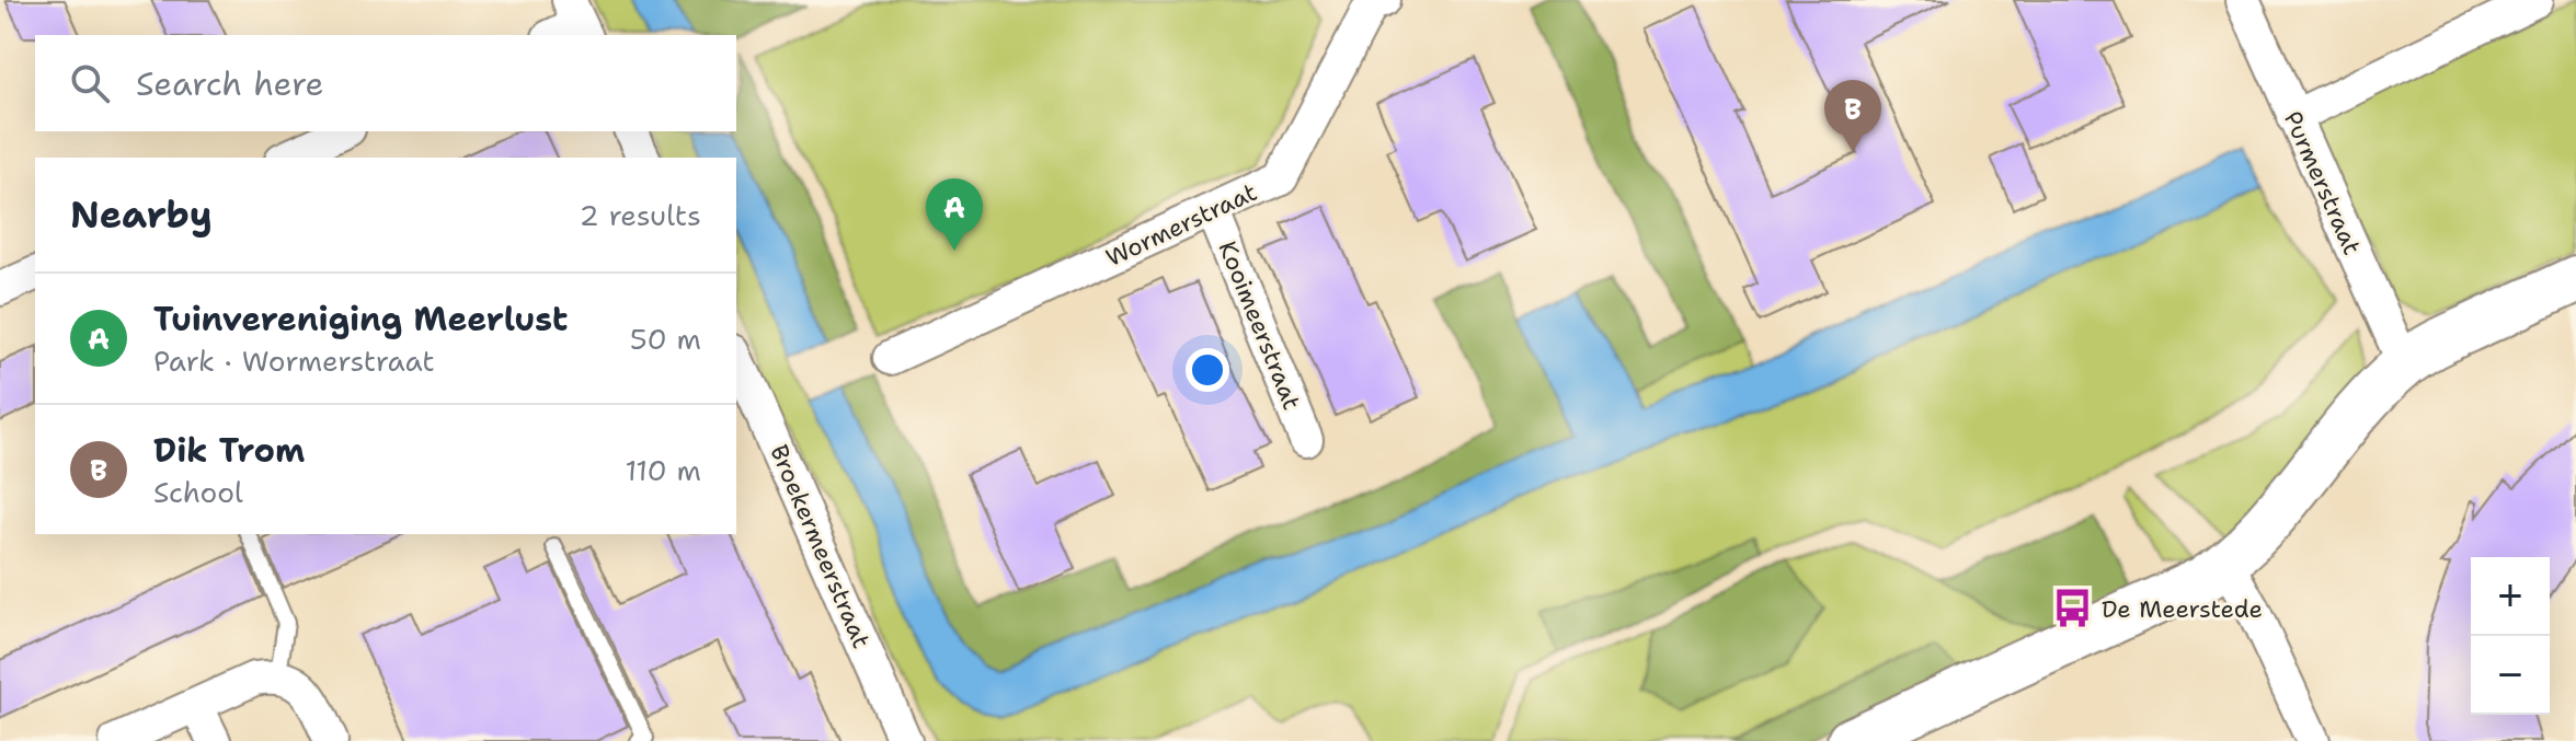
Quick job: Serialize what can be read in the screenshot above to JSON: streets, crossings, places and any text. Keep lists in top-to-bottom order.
{
  "streets": {
    "street": [
      "Purmerstraat",
      "Wormerstraat",
      "Kooimeerstraat",
      "Broekermeerstraat"
    ]
  },
  "crossings": [
    ["Wormerstraat", "Kooimeerstraat"]
  ],
  "places": {
    "bus stop": ["De Meerstede"]
  },
  "page": {
    "search": "Search here",
    "pins": ["B", "A"],
    "heading": ["Nearby", "2 results"],
    "list": [
      {
        "mark": "A",
        "name": "Tuinvereniging Meerlust",
        "note": "Park · Wormerstraat",
        "value": "50 m"
      },
      {
        "mark": "B",
        "name": "Dik Trom",
        "note": "School",
        "value": "110 m"
      }
    ],
    "map_buttons": ["+", "−"]
  }
}
